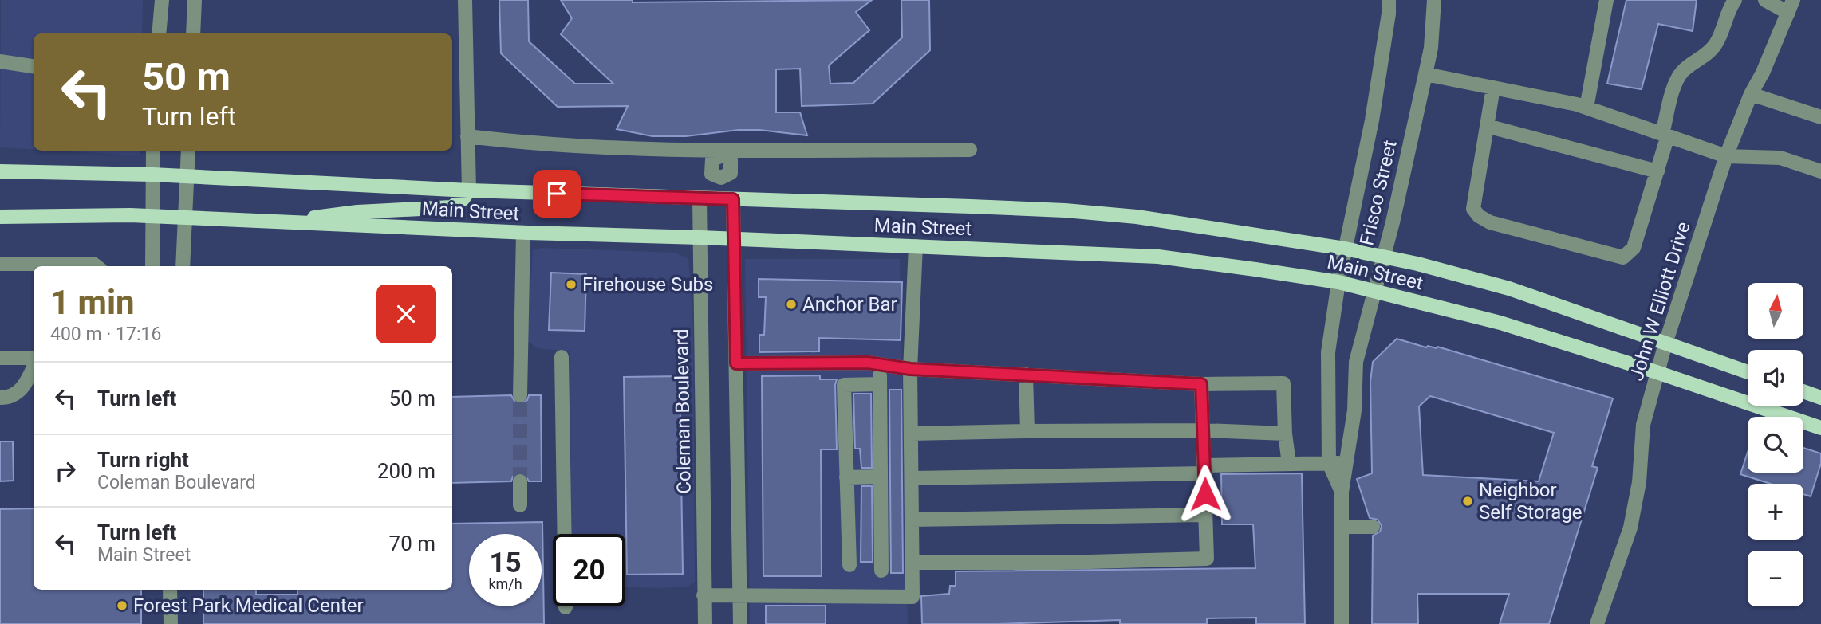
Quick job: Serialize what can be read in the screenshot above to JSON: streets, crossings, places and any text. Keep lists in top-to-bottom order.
{
  "streets": {
    "main road": ["Main Street"],
    "street": ["Frisco Street", "John W Elliott Drive", "Coleman Boulevard"]
  },
  "crossings": [
    ["Frisco Street", "Main Street"],
    ["Main Street", "John W Elliott Drive"],
    ["Main Street", "Coleman Boulevard"]
  ],
  "places": [
    "Firehouse Subs",
    "Anchor Bar",
    "Neighbor Self Storage",
    "Forest Park Medical Center"
  ],
  "north": "top",
  "page": {
    "turn": ["50 m", "Turn left"],
    "heading": ["1 min", "400 m · 17:16"],
    "map_buttons": ["+", "−"],
    "list": [
      {
        "name": "Turn left",
        "value": "50 m"
      },
      {
        "name": "Turn right",
        "note": "Coleman Boulevard",
        "value": "200 m"
      },
      {
        "name": "Turn left",
        "note": "Main Street",
        "value": "70 m"
      }
    ],
    "speed": "15 km/h",
    "limit": "20"
  }
}
